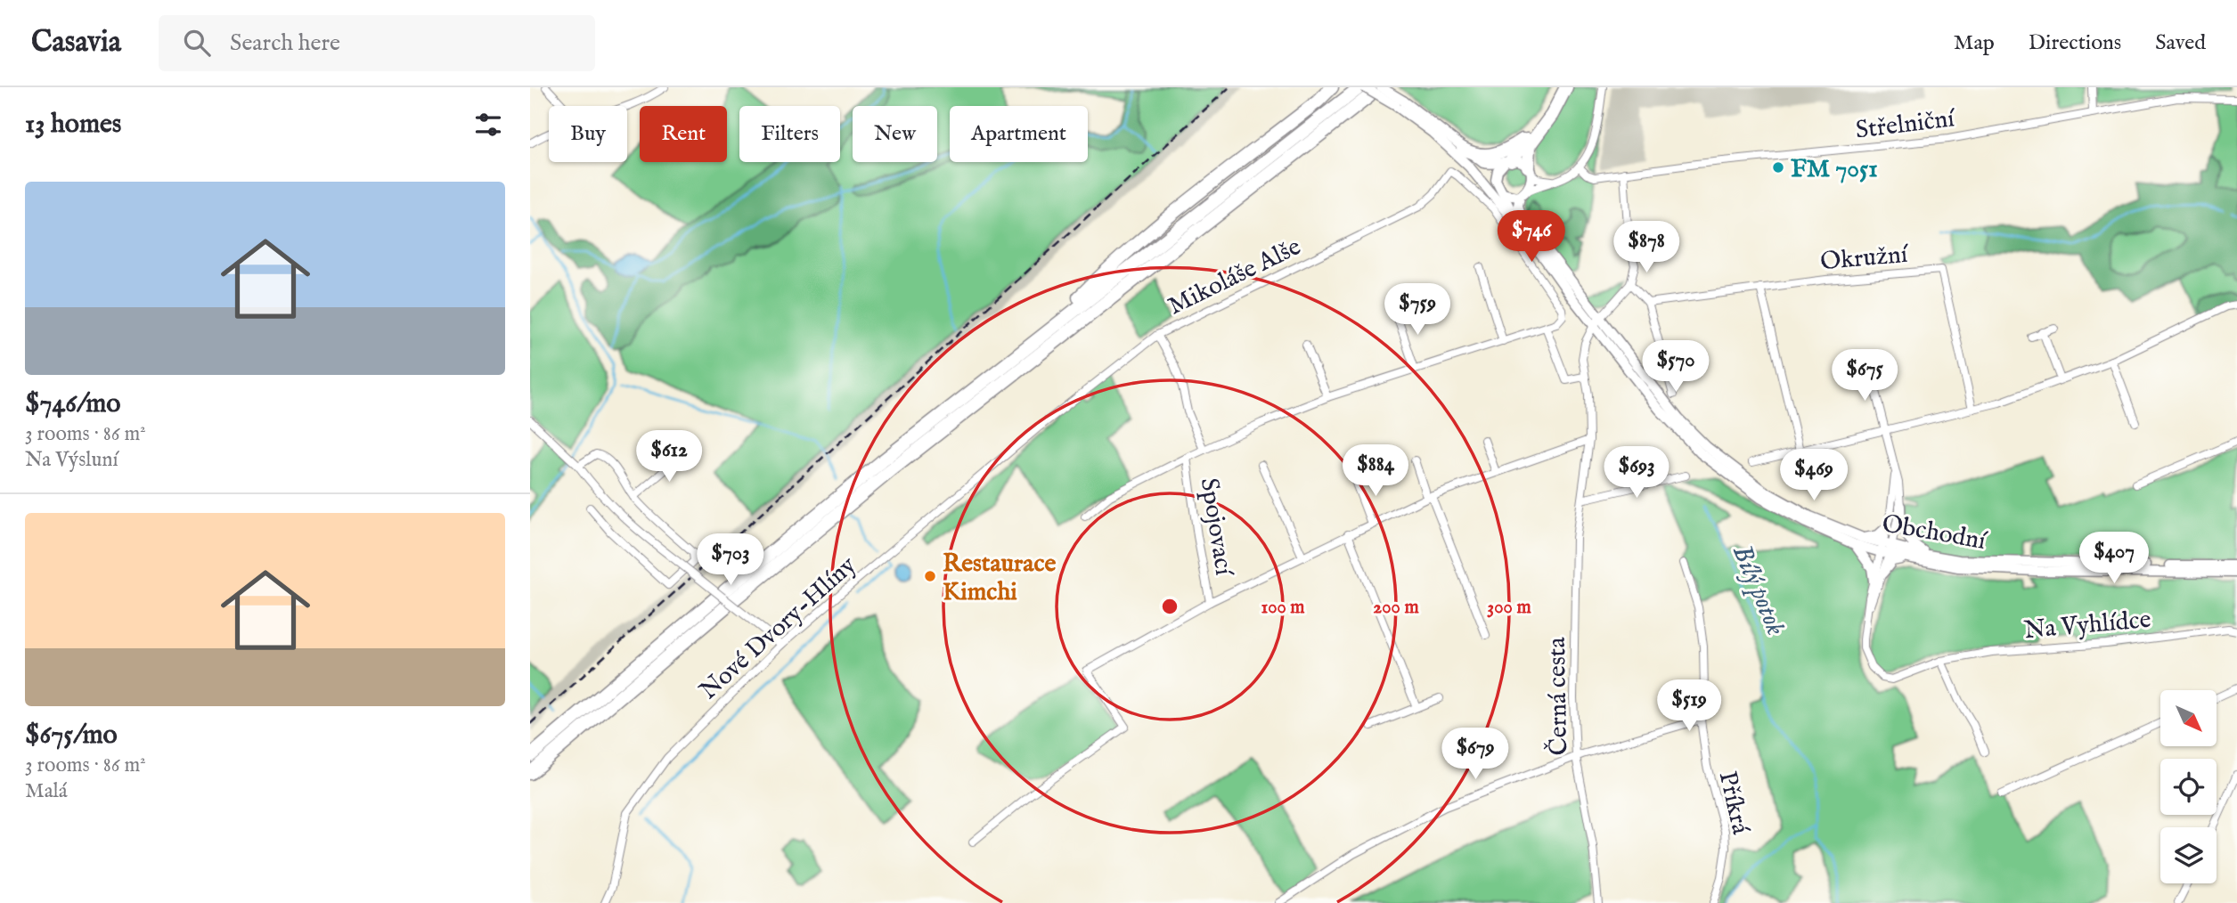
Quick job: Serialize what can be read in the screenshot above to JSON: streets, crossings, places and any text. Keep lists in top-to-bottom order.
{
  "streets": {
    "main road": ["Obchodní"],
    "street": [
      "Střelniční",
      "Okružní",
      "Mikoláše Alše",
      "Spojovací",
      "Na Vyhlídce",
      "Nové Dvory-Hlíny",
      "Černá cesta",
      "Příkrá"
    ]
  },
  "crossings": [
    ["Mikoláše Alše", "Nové Dvory-Hlíny"],
    ["Obchodní", "Na Vyhlídce"],
    ["Obchodní", "Černá cesta"]
  ],
  "water": ["Bílý potok"],
  "places": ["FM 7051", "Restaurace Kimchi"],
  "north": "bottom right",
  "page": {
    "header": "Casavia",
    "search": "Search here",
    "nav": ["Map", "Directions", "Saved"],
    "heading": "13 homes",
    "chip": [
      "Buy",
      "Rent",
      "Filters",
      "New",
      "Apartment"
    ],
    "list": [
      {
        "name": "$746/mo",
        "note": "3 rooms · 86 m² · Na Výsluní"
      },
      {
        "name": "$675/mo",
        "note": "3 rooms · 86 m² · Malá"
      }
    ],
    "price": [
      "$746",
      "$878",
      "$759",
      "$570",
      "$675",
      "$612",
      "$884",
      "$693",
      "$469",
      "$407",
      "$703",
      "$519",
      "$679"
    ]
  },
  "rings": ["100 m", "200 m", "300 m"]
}
